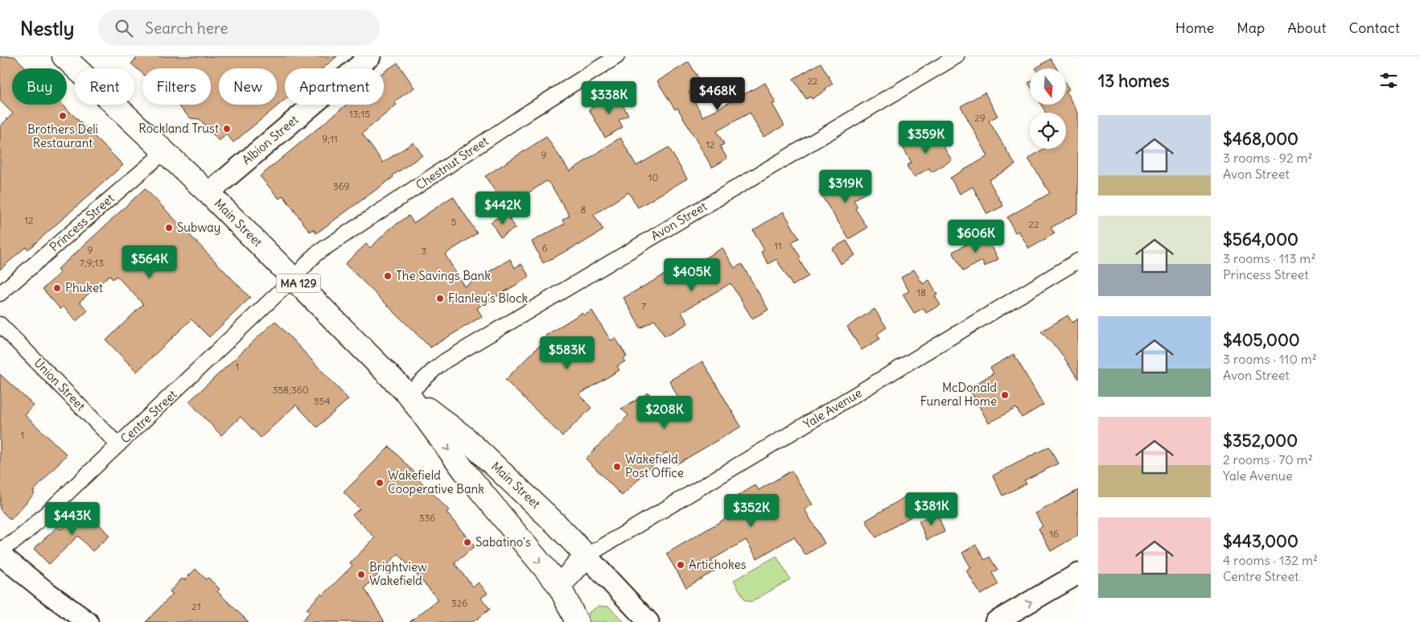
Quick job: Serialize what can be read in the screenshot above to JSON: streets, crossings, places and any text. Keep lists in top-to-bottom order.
{
  "streets": {
    "main road": ["Main Street", "MA 129"],
    "street": [
      "Albion Street",
      "Chestnut Street",
      "Avon Street",
      "Princess Street",
      "Union Street",
      "Yale Avenue",
      "Centre Street"
    ]
  },
  "crossings": [
    ["Albion Street", "Main Street"],
    ["Chestnut Street", "Main Street"],
    ["Chestnut Street", "Centre Street"],
    ["Avon Street", "Main Street"],
    ["Princess Street", "Main Street"],
    ["Main Street", "Yale Avenue"],
    ["Main Street", "Centre Street"],
    ["Union Street", "Centre Street"]
  ],
  "places": [
    "Brothers Deli Restaurant",
    "Rockland Trust",
    "Subway",
    "The Savings Bank",
    "Phuket",
    "Flanley's Block",
    "McDonald Funeral Home",
    "Wakefield Post Office",
    "Wakefield Cooperative Bank",
    "Sabatino's",
    "Artichokes",
    "Brightview Wakefield"
  ],
  "house_numbers": [
    "22",
    "13;15",
    "29",
    "9;11",
    "12",
    "9",
    "10",
    "369",
    "8",
    "12",
    "5",
    "22",
    "11",
    "6",
    "9",
    "3",
    "7;9;13",
    "18",
    "7",
    "1",
    "358;360",
    "354",
    "1",
    "336",
    "16",
    "326",
    "21"
  ],
  "north": "bottom",
  "page": {
    "header": "Nestly",
    "search": "Search here",
    "nav": [
      "Home",
      "Map",
      "About",
      "Contact"
    ],
    "heading": "13 homes",
    "chip": [
      "Buy",
      "Rent",
      "Filters",
      "New",
      "Apartment"
    ],
    "price": [
      "$468K",
      "$338K",
      "$359K",
      "$319K",
      "$442K",
      "$606K",
      "$564K",
      "$405K",
      "$583K",
      "$208K",
      "$381K",
      "$352K",
      "$443K"
    ],
    "list": [
      {
        "name": "$468,000",
        "note": "3 rooms · 92 m² · Avon Street"
      },
      {
        "name": "$564,000",
        "note": "3 rooms · 113 m² · Princess Street"
      },
      {
        "name": "$405,000",
        "note": "3 rooms · 110 m² · Avon Street"
      },
      {
        "name": "$352,000",
        "note": "2 rooms · 70 m² · Yale Avenue"
      },
      {
        "name": "$443,000",
        "note": "4 rooms · 132 m² · Centre Street"
      }
    ]
  }
}
